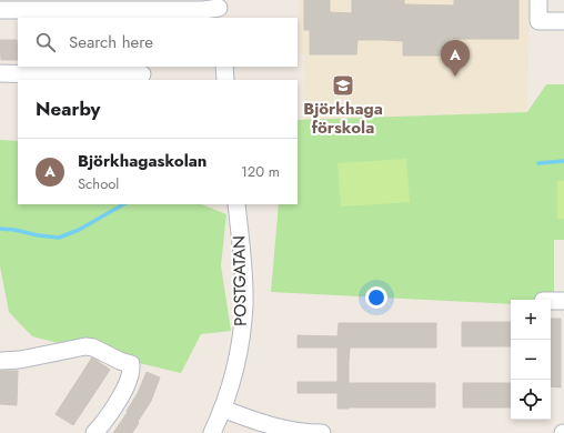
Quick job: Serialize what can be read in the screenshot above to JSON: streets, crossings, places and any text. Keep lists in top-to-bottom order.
{
  "streets": {
    "street": ["POSTGATAN"]
  },
  "places": {
    "school or university": ["Björkhaga förskola"]
  },
  "page": {
    "search": "Search here",
    "pins": "A",
    "heading": "Nearby",
    "list": [
      {
        "mark": "A",
        "name": "Björkhagaskolan",
        "note": "School",
        "value": "120 m"
      }
    ],
    "map_buttons": ["+", "−"]
  }
}
